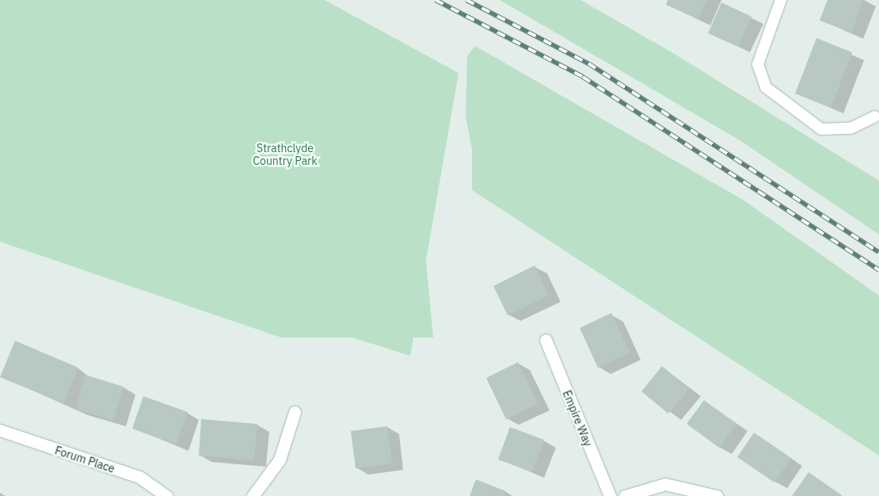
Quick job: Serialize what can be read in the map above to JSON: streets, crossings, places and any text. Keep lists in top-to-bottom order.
{
  "streets": {
    "street": ["Empire Way", "Forum Place"]
  },
  "parks": ["Strathclyde Country Park"]
}
